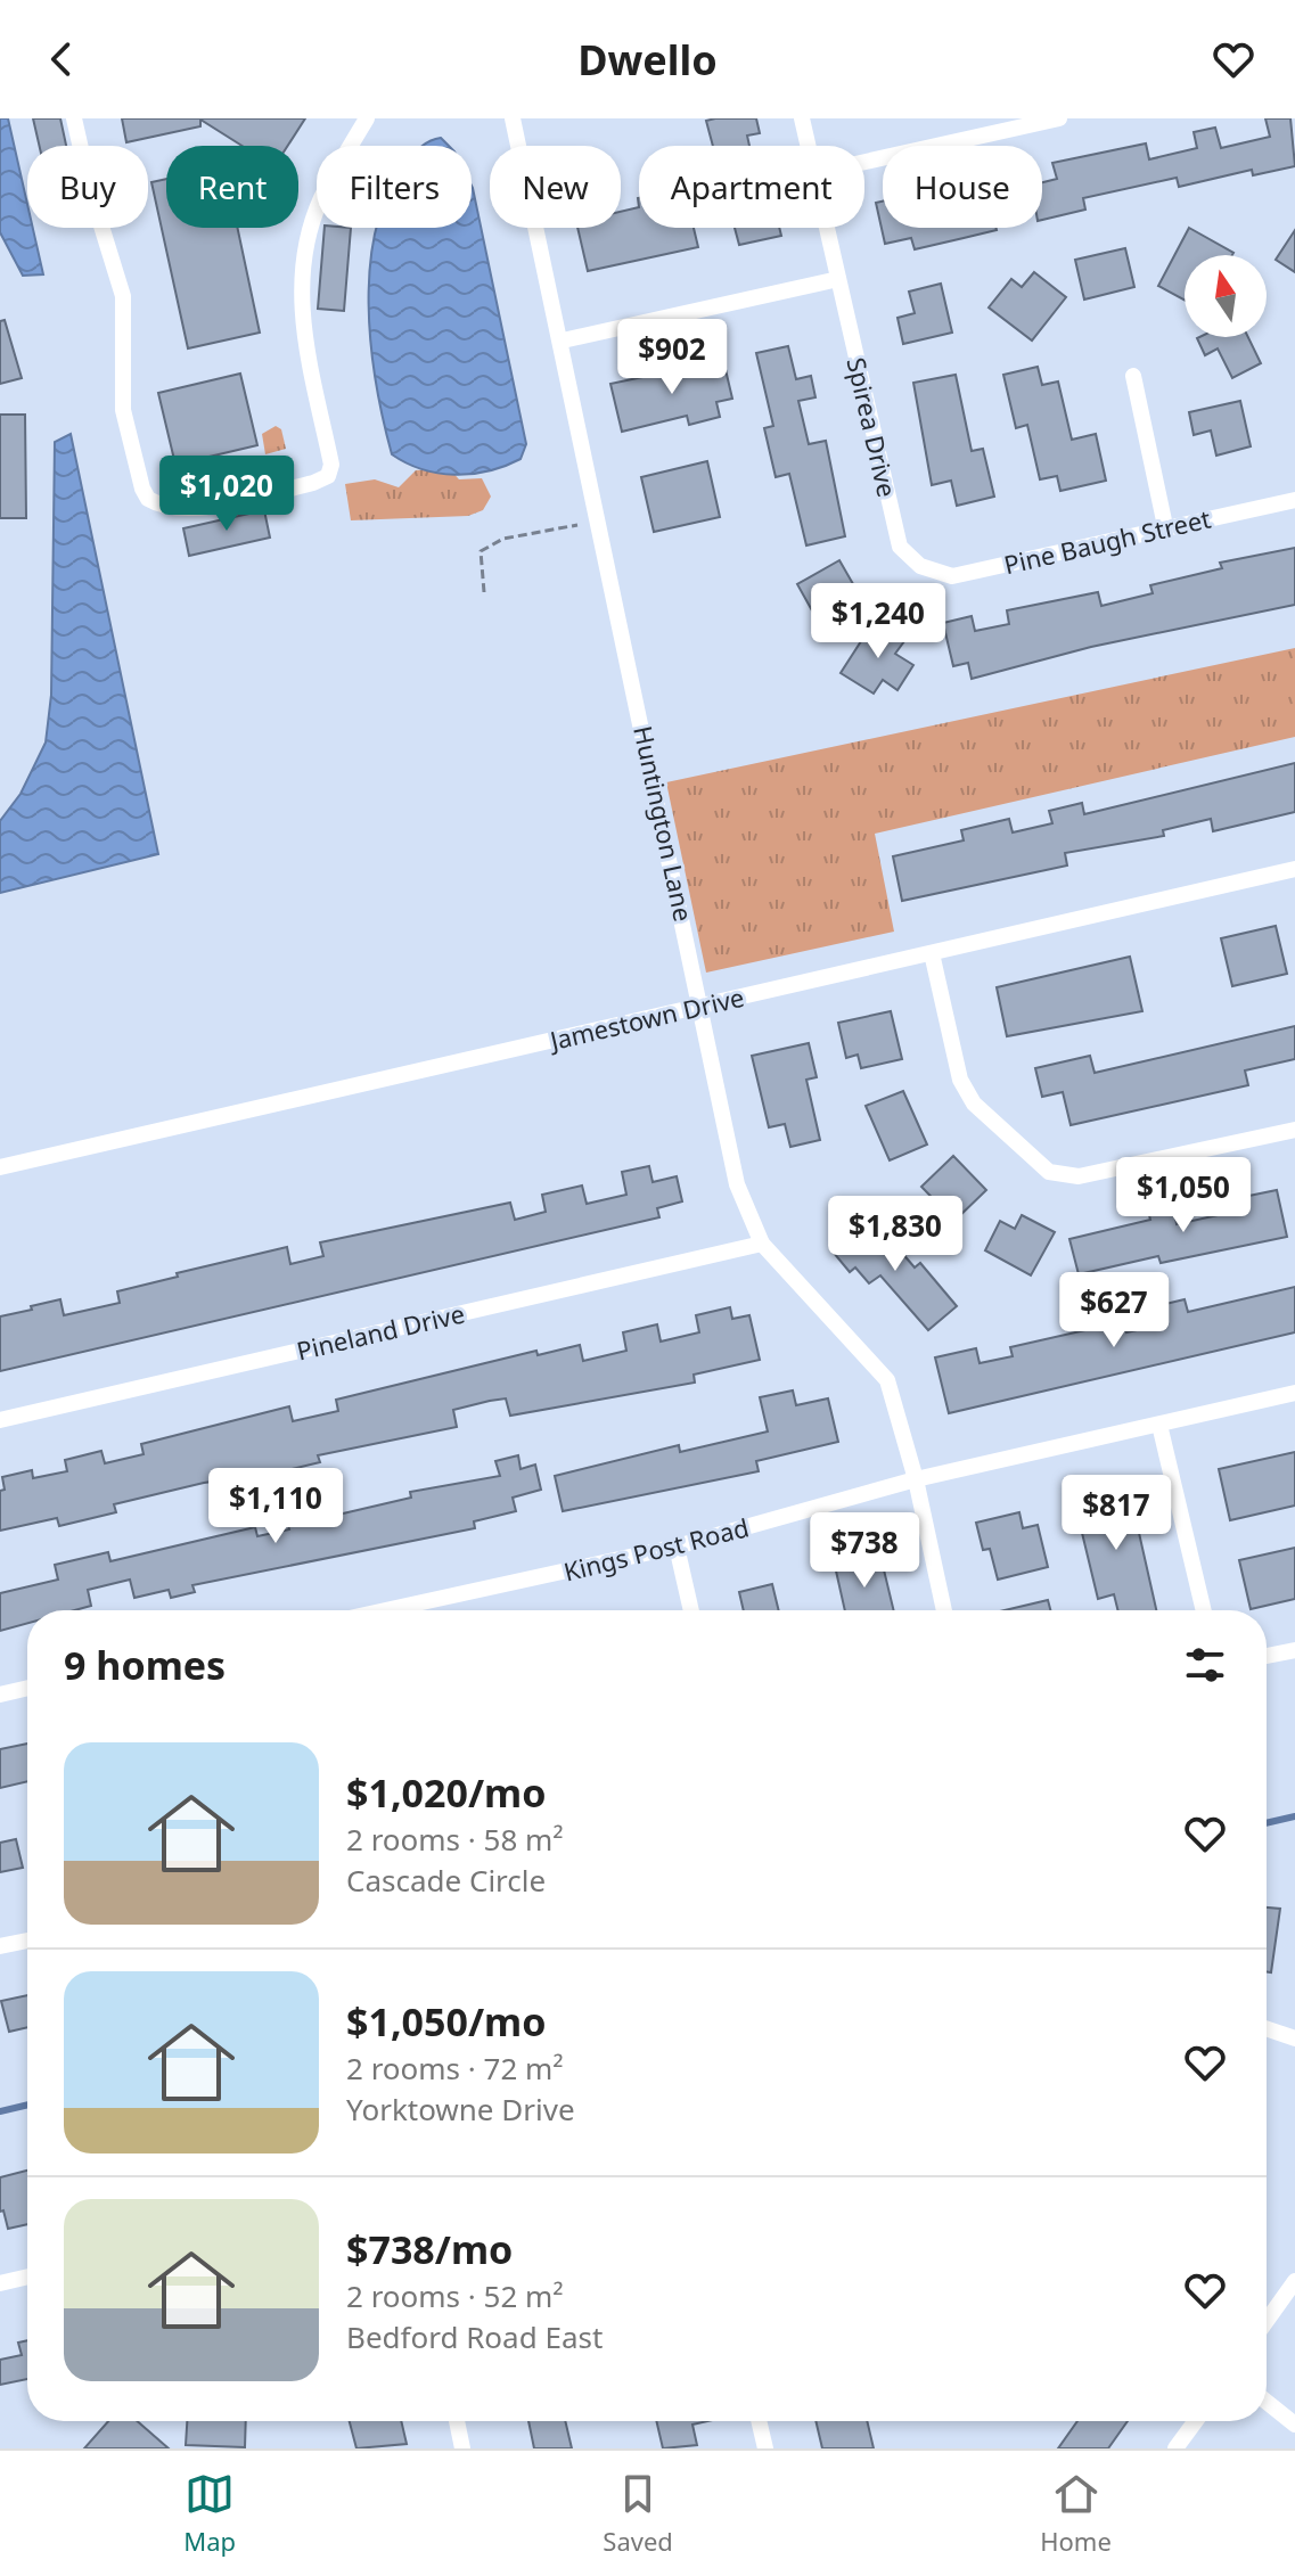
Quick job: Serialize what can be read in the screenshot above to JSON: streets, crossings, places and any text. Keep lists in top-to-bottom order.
{
  "streets": {
    "street": [
      "Spirea Drive",
      "Pine Baugh Street",
      "Huntington Lane",
      "Jamestown Drive",
      "Pineland Drive",
      "Kings Post Road"
    ]
  },
  "crossings": [
    ["Spirea Drive", "Pine Baugh Street"],
    ["Huntington Lane", "Jamestown Drive"],
    ["Huntington Lane", "Pineland Drive"],
    ["Huntington Lane", "Kings Post Road"]
  ],
  "north": "top",
  "page": {
    "header": "Dwello",
    "chip": [
      "Buy",
      "Rent",
      "Filters",
      "New",
      "Apartment",
      "House"
    ],
    "price": [
      "$902",
      "$1,020",
      "$1,240",
      "$1,050",
      "$1,830",
      "$627",
      "$1,110",
      "$817",
      "$738"
    ],
    "heading": "9 homes",
    "list": [
      {
        "name": "$1,020/mo",
        "note": "2 rooms · 58 m² · Cascade Circle"
      },
      {
        "name": "$1,050/mo",
        "note": "2 rooms · 72 m² · Yorktowne Drive"
      },
      {
        "name": "$738/mo",
        "note": "2 rooms · 52 m² · Bedford Road East"
      }
    ],
    "tabs": ["Map", "Saved", "Home"]
  }
}
